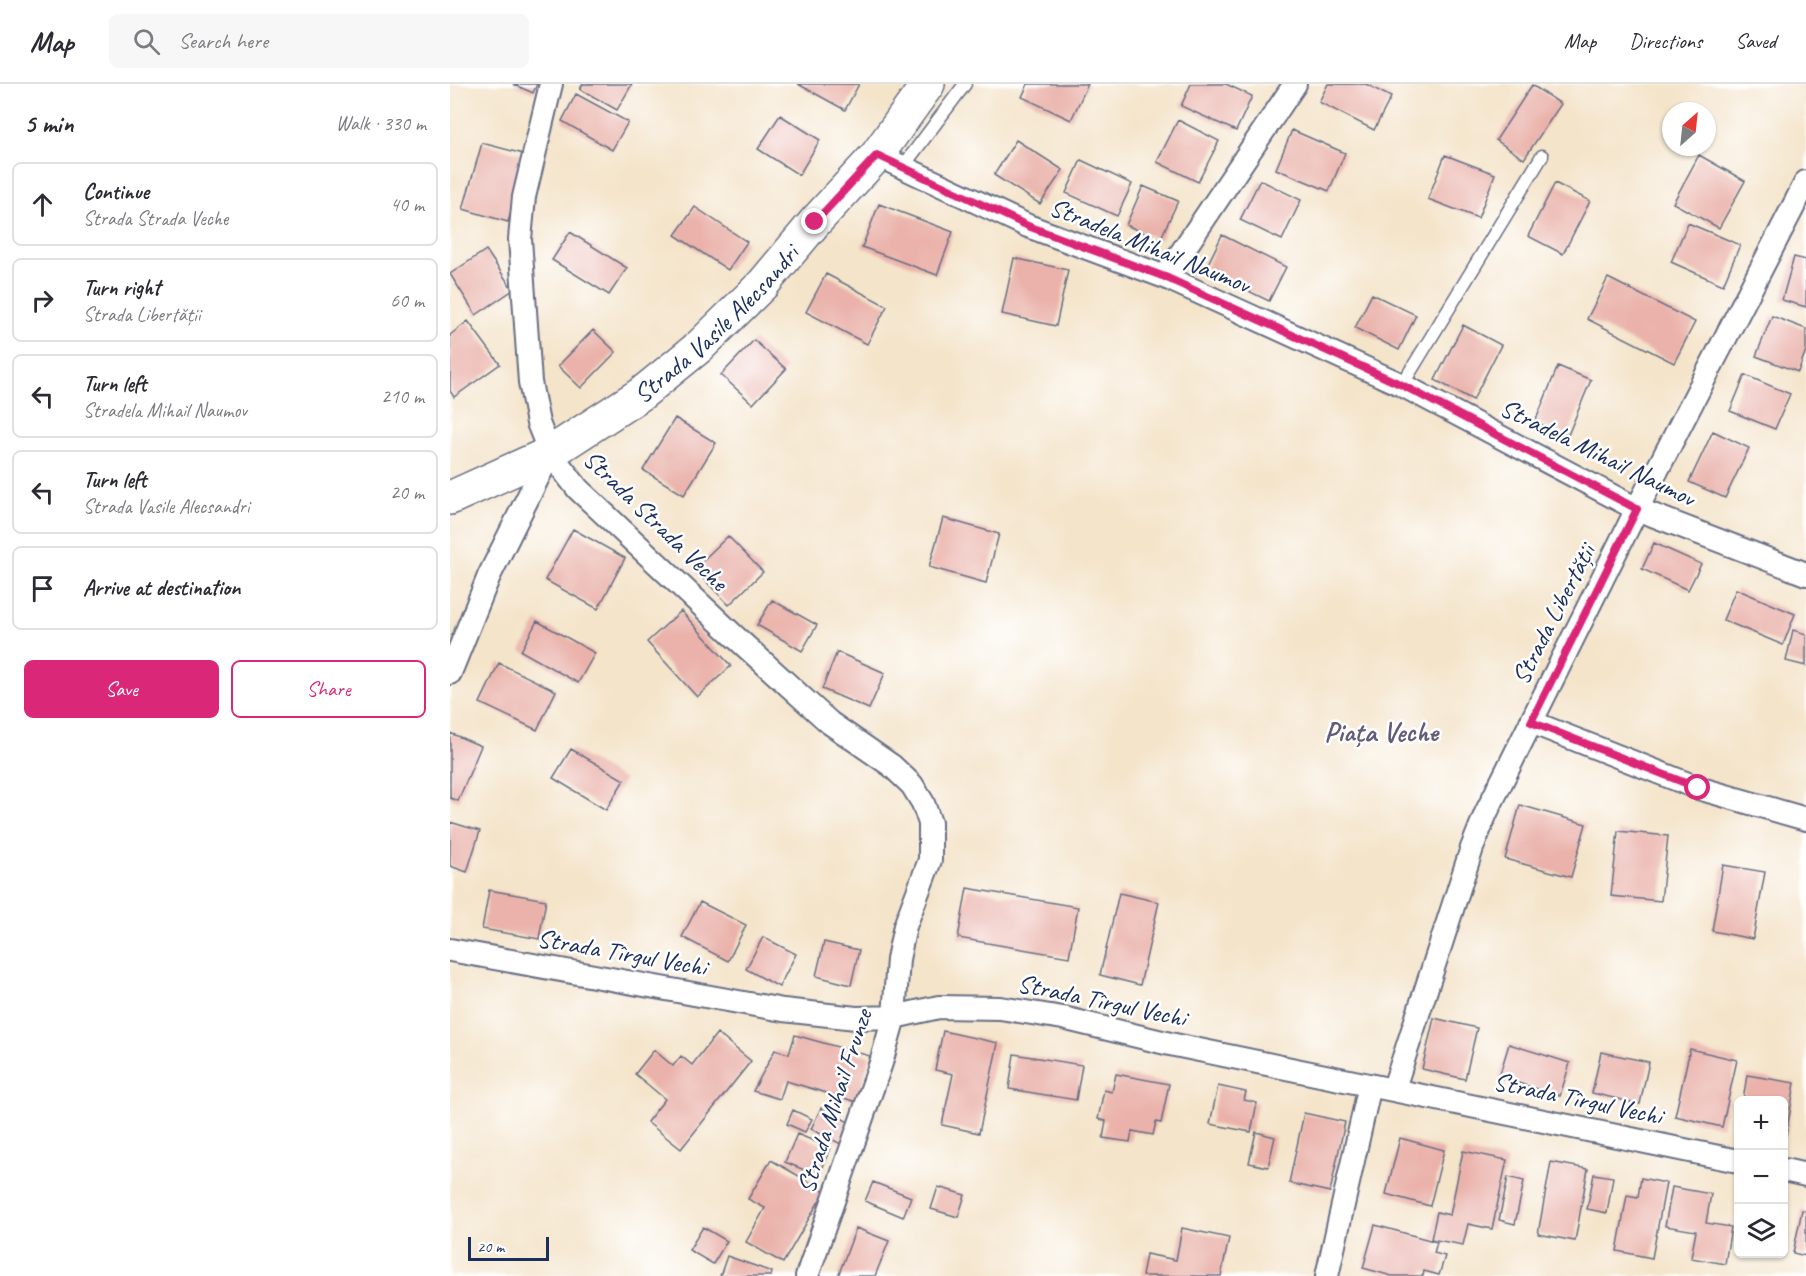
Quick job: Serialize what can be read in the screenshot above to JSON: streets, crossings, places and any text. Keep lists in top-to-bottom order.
{
  "streets": {
    "main road": ["Strada Vasile Alecsandri"],
    "street": [
      "Stradela Mihail Naumov",
      "Strada Strada Veche",
      "Strada Libertății",
      "Strada Tîrgul Vechi",
      "Strada Mihail Frunze"
    ]
  },
  "crossings": [
    ["Stradela Mihail Naumov", "Strada Vasile Alecsandri"],
    ["Stradela Mihail Naumov", "Strada Libertății"],
    ["Strada Vasile Alecsandri", "Strada Strada Veche"],
    ["Strada Strada Veche", "Strada Mihail Frunze"],
    ["Strada Libertății", "Strada Tîrgul Vechi"],
    ["Strada Tîrgul Vechi", "Strada Mihail Frunze"]
  ],
  "districts": ["Piața Veche"],
  "scale_bar": "20 m",
  "north": "top right",
  "page": {
    "header": "Map",
    "search": "Search here",
    "nav": ["Map", "Directions", "Saved"],
    "heading": ["5 min", "Walk · 330 m"],
    "list": [
      ["Continue", "Strada Strada Veche", "40 m"],
      ["Turn right", "Strada Libertății", "60 m"],
      ["Turn left", "Stradela Mihail Naumov", "210 m"],
      ["Turn left", "Strada Vasile Alecsandri", "20 m"],
      "Arrive at destination"
    ],
    "buttons": ["Save", "Share"],
    "map_buttons": ["+", "−"],
    "scale": "20 m"
  }
}
